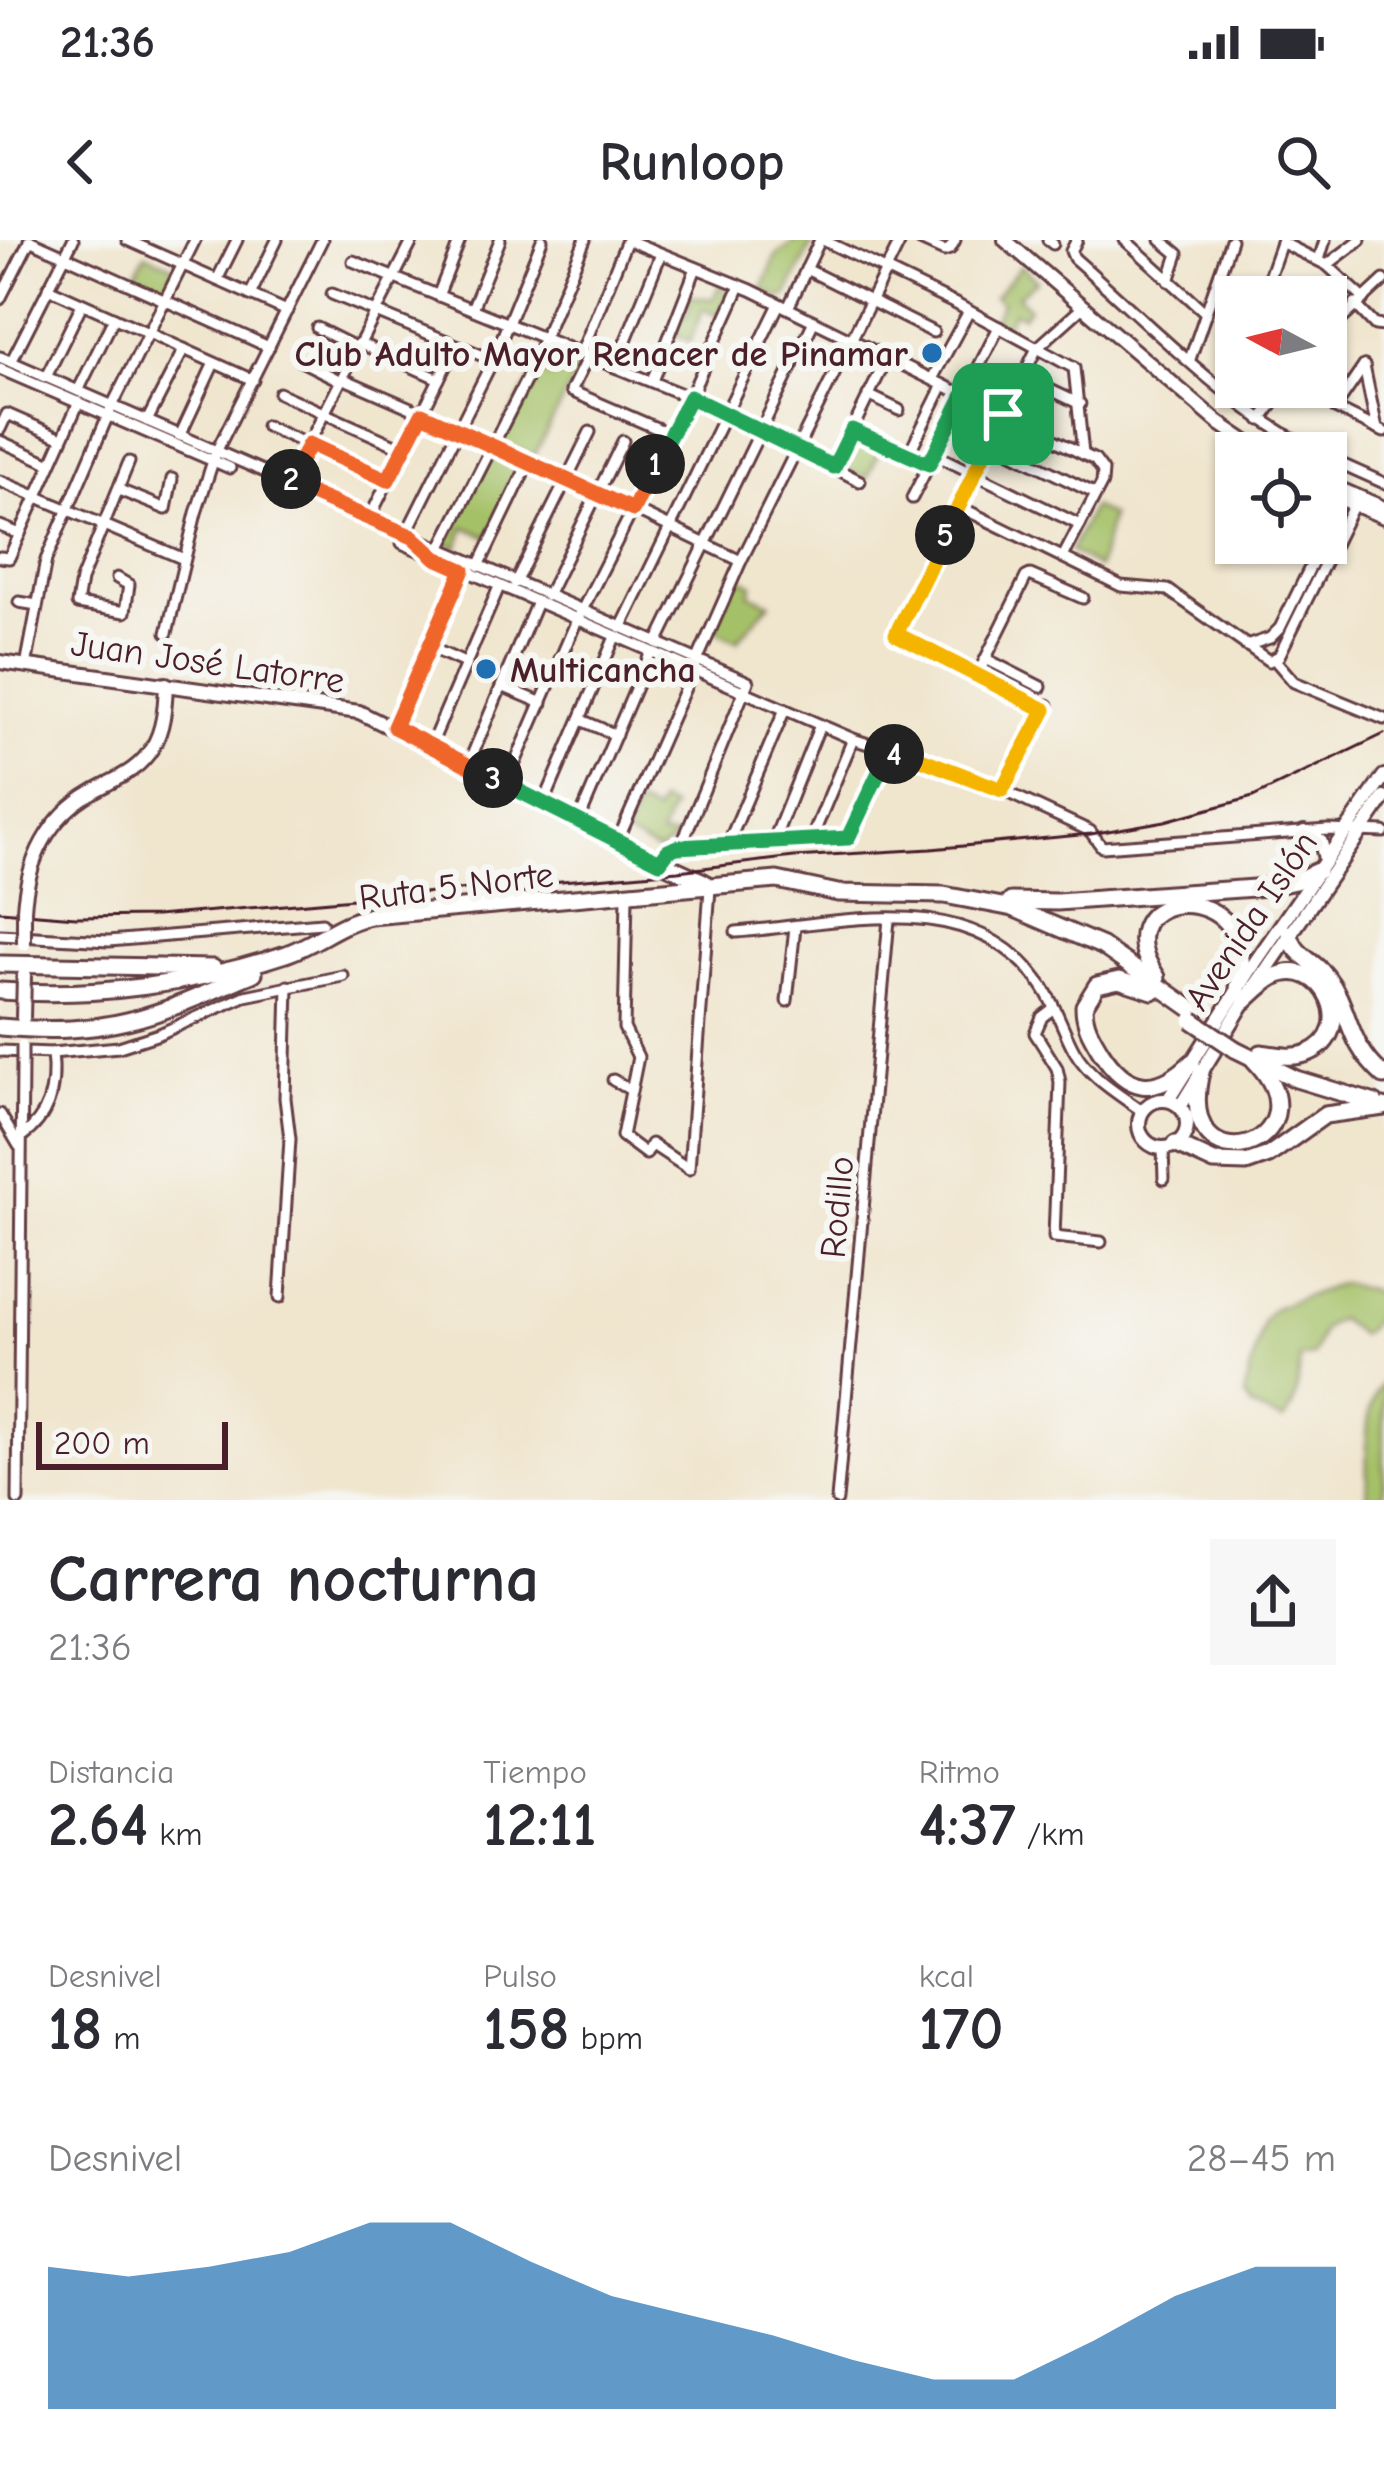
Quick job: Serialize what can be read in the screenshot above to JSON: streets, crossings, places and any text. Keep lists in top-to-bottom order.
{
  "streets": {
    "highway": ["Ruta 5 Norte"],
    "main road": ["Juan José Latorre", "Avenida Islón"],
    "street": ["Rodillo"]
  },
  "places": ["Club Adulto Mayor Renacer de Pinamar", "Multicancha"],
  "scale_bar": "200 m",
  "north": "left",
  "page": {
    "status": "21:36",
    "header": "Runloop",
    "pins": [
      "1",
      "2",
      "5",
      "4",
      "3"
    ],
    "scale": "200 m",
    "heading": ["Carrera nocturna", "21:36"],
    "stats": [
      ["Distancia", "2.64 km"],
      ["Tiempo", "12:11"],
      ["Ritmo", "4:37 /km"],
      ["Desnivel", "18 m"],
      ["Pulso", "158 bpm"],
      ["kcal", "170"]
    ],
    "chart": ["Desnivel", "28–45 m"]
  }
}
